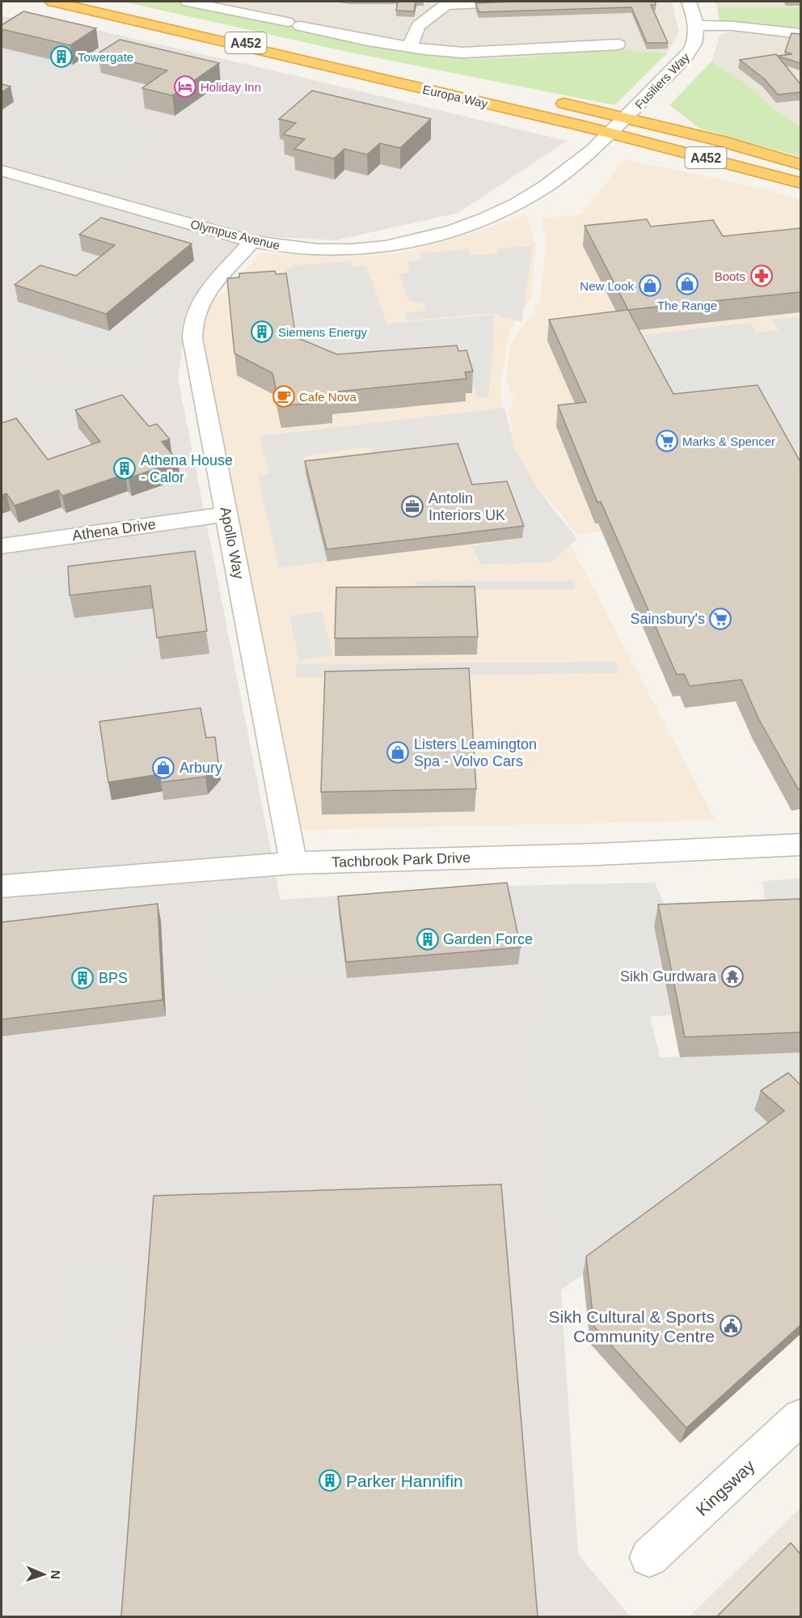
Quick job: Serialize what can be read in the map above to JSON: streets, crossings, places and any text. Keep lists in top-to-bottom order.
{
  "streets": {
    "highway": ["A452", "Europa Way"],
    "street": [
      "Fusiliers Way",
      "Olympus Avenue",
      "Athena Drive",
      "Apollo Way",
      "Tachbrook Park Drive",
      "Kingsway"
    ]
  },
  "crossings": [
    ["Fusiliers Way", "Europa Way"],
    ["Fusiliers Way", "Olympus Avenue"],
    ["Europa Way", "Olympus Avenue"],
    ["Olympus Avenue", "Apollo Way"],
    ["Athena Drive", "Apollo Way"],
    ["Apollo Way", "Tachbrook Park Drive"]
  ],
  "places": {
    "building": [
      "Towergate",
      "Siemens Energy",
      "Athena House - Calor",
      "Garden Force",
      "BPS",
      "Parker Hannifin"
    ],
    "hotel": ["Holiday Inn"],
    "pharmacy": ["Boots"],
    "shop": [
      "The Range",
      "New Look",
      "Listers Leamington Spa - Volvo Cars",
      "Arbury"
    ],
    "cafe": ["Cafe Nova"],
    "supermarket": ["Marks & Spencer", "Sainsbury's"],
    "office": ["Antolin Interiors UK"],
    "temple": ["Sikh Gurdwara"],
    "public building": ["Sikh Cultural & Sports Community Centre"]
  },
  "north": "right"
}
